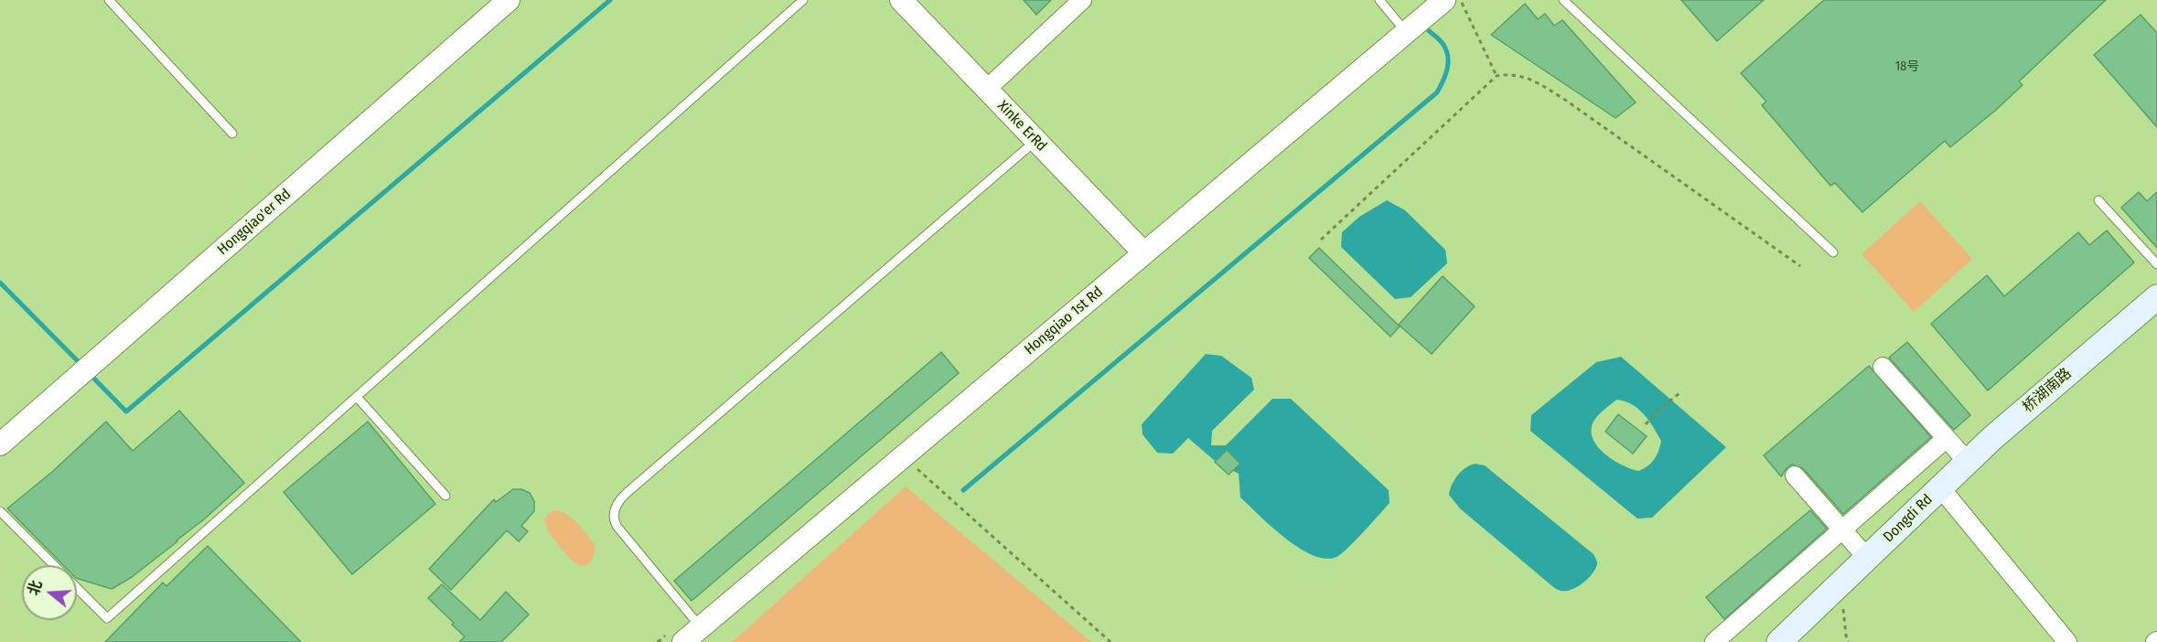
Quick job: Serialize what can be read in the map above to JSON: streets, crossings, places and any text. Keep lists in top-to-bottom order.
{
  "streets": {
    "main road": ["桥湖南路", "Dongdi Rd"],
    "street": ["Xinke ErRd", "Hongqiao'er Rd", "Hongqiao 1st Rd"]
  },
  "crossings": [
    ["Xinke ErRd", "Hongqiao 1st Rd"],
    ["桥湖南路", "Dongdi Rd"]
  ],
  "house_numbers": ["18号"],
  "north": "left"
}
